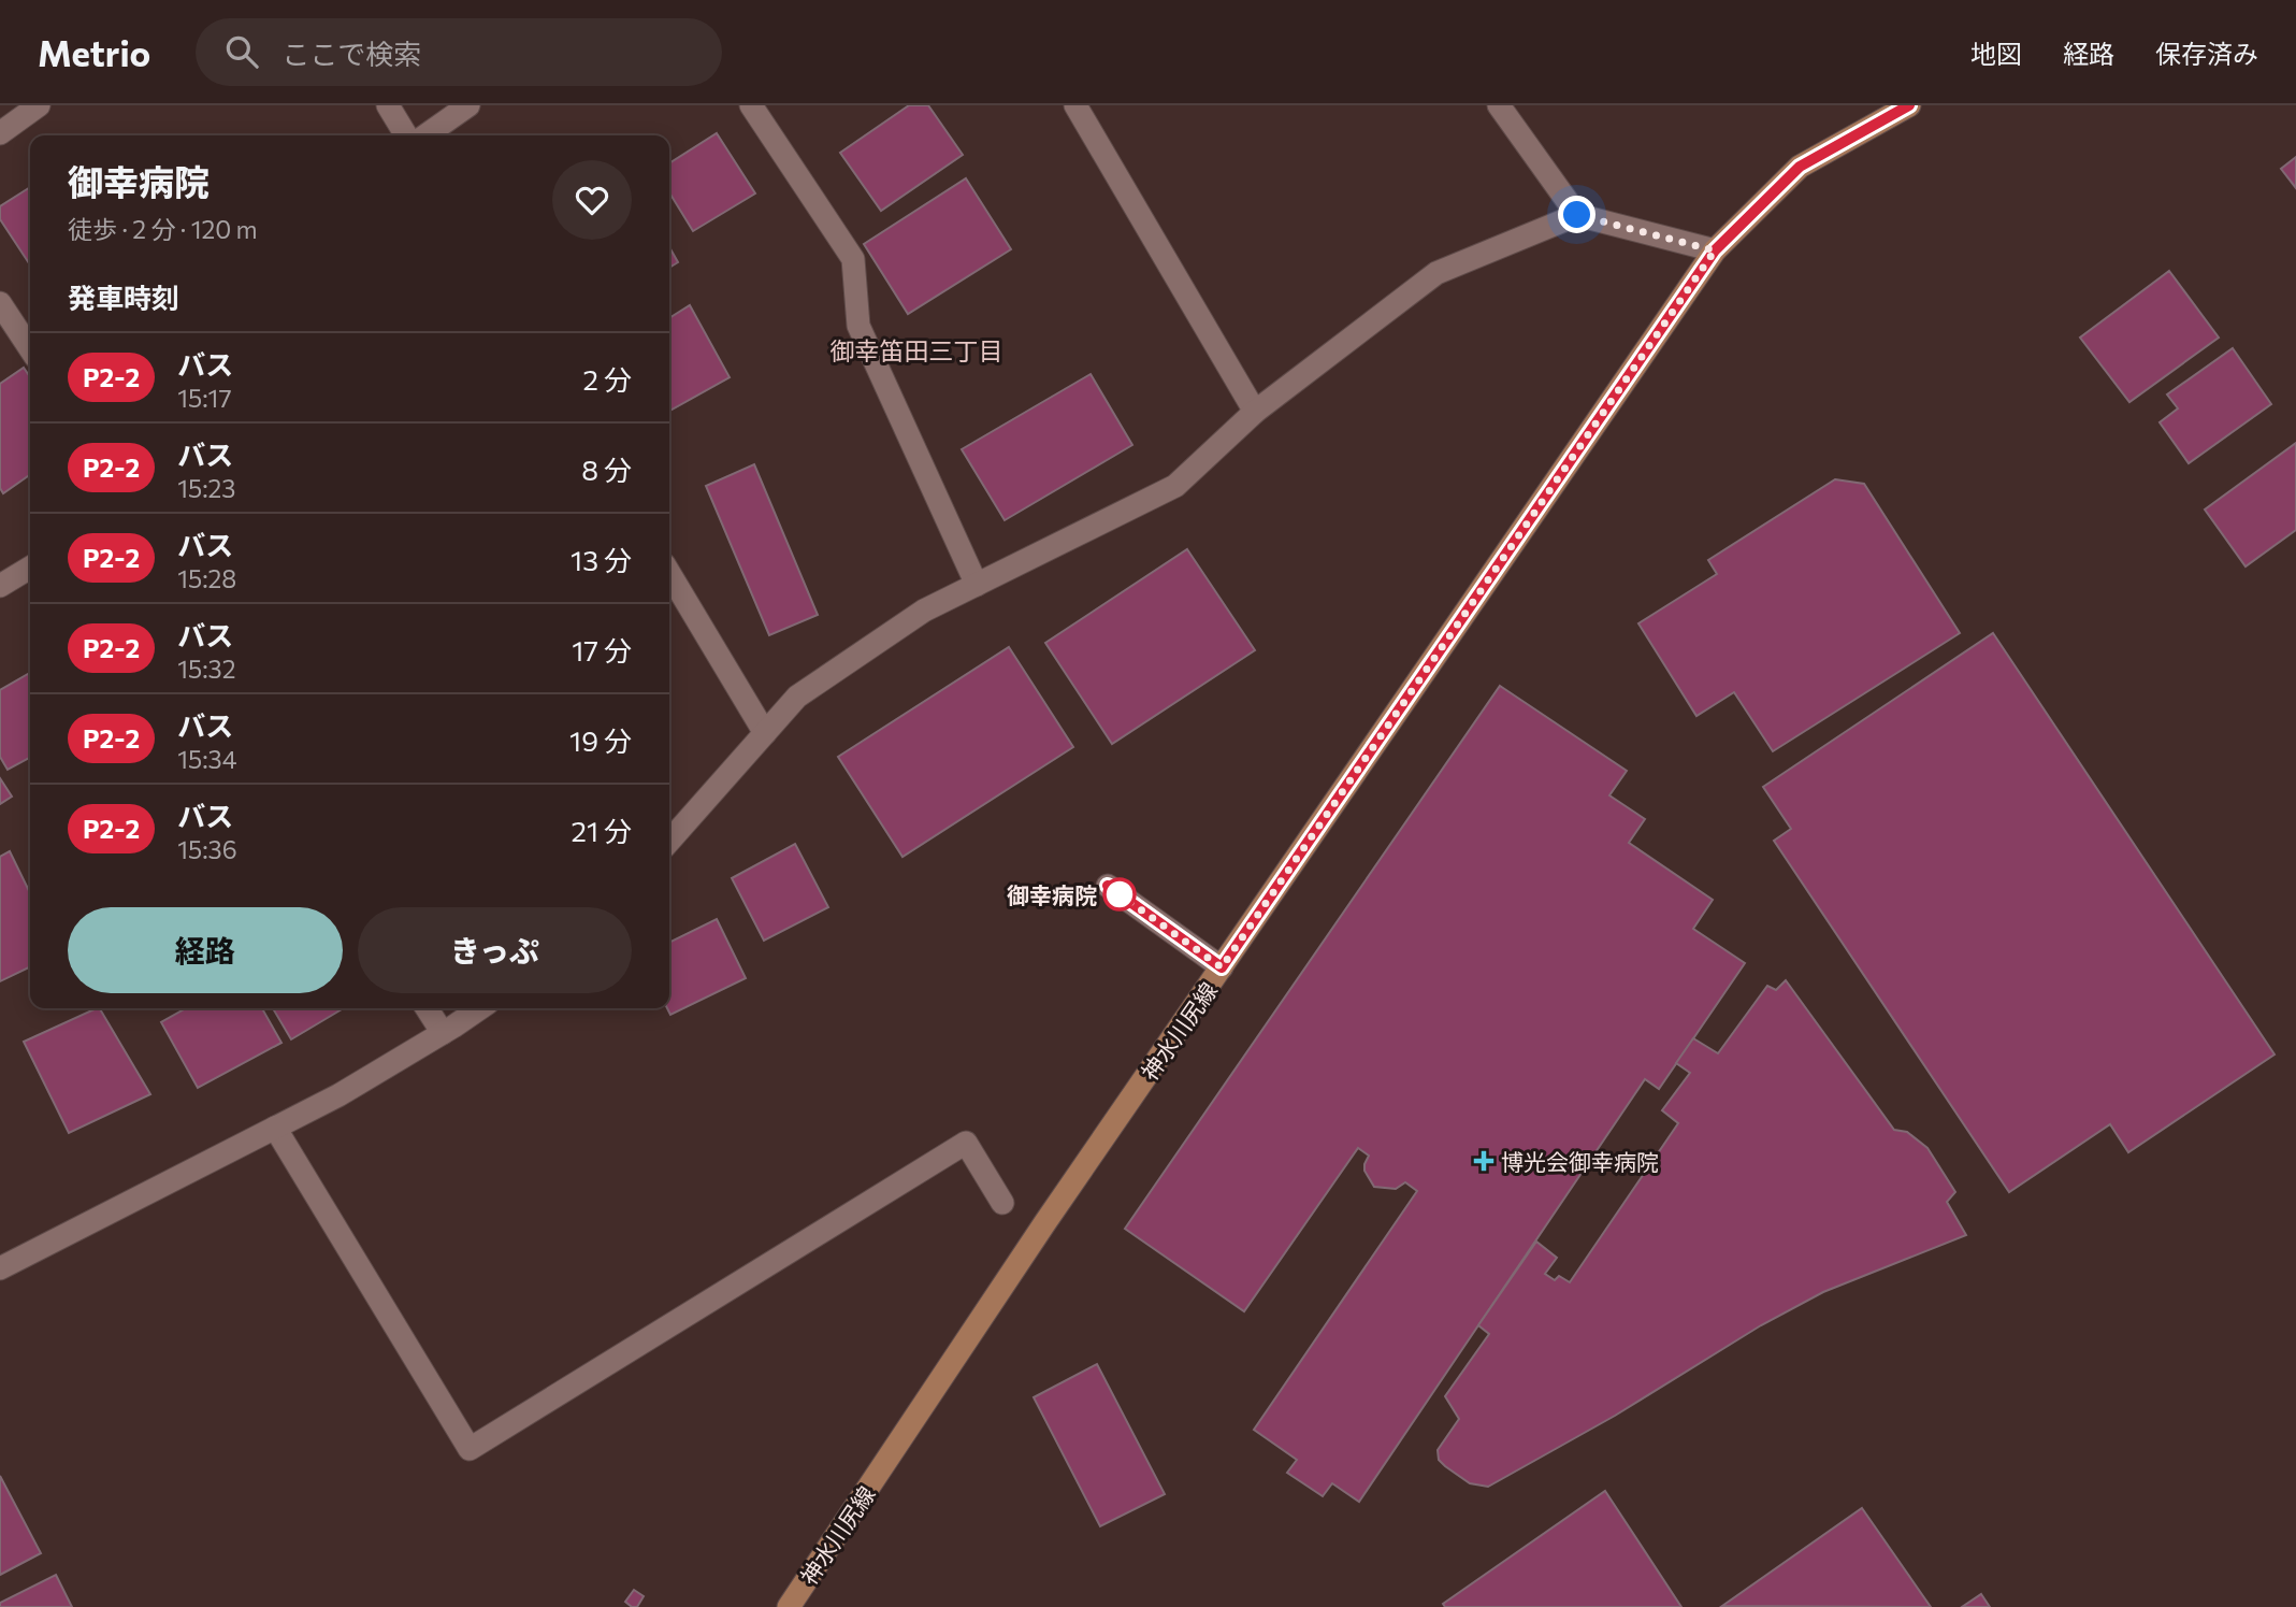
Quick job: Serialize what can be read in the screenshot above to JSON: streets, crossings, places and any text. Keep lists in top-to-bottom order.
{
  "streets": {
    "main road": ["神水川尻線"]
  },
  "districts": ["御幸笛田三丁目"],
  "places": {
    "other": ["御幸病院"],
    "health": ["博光会御幸病院"]
  },
  "lines": ["bus line P2-2"],
  "page": {
    "header": "Metrio",
    "search": "ここで検索",
    "nav": ["地図", "経路", "保存済み"],
    "heading": [
      ["御幸病院", "徒歩 · 2 分 · 120 m"],
      "発車時刻"
    ],
    "list": [
      {
        "mark": "P2-2",
        "name": "バス",
        "note": "15:17",
        "value": "2 分"
      },
      {
        "mark": "P2-2",
        "name": "バス",
        "note": "15:23",
        "value": "8 分"
      },
      {
        "mark": "P2-2",
        "name": "バス",
        "note": "15:28",
        "value": "13 分"
      },
      {
        "mark": "P2-2",
        "name": "バス",
        "note": "15:32",
        "value": "17 分"
      },
      {
        "mark": "P2-2",
        "name": "バス",
        "note": "15:34",
        "value": "19 分"
      },
      {
        "mark": "P2-2",
        "name": "バス",
        "note": "15:36",
        "value": "21 分"
      }
    ],
    "buttons": ["経路", "きっぷ"]
  }
}
